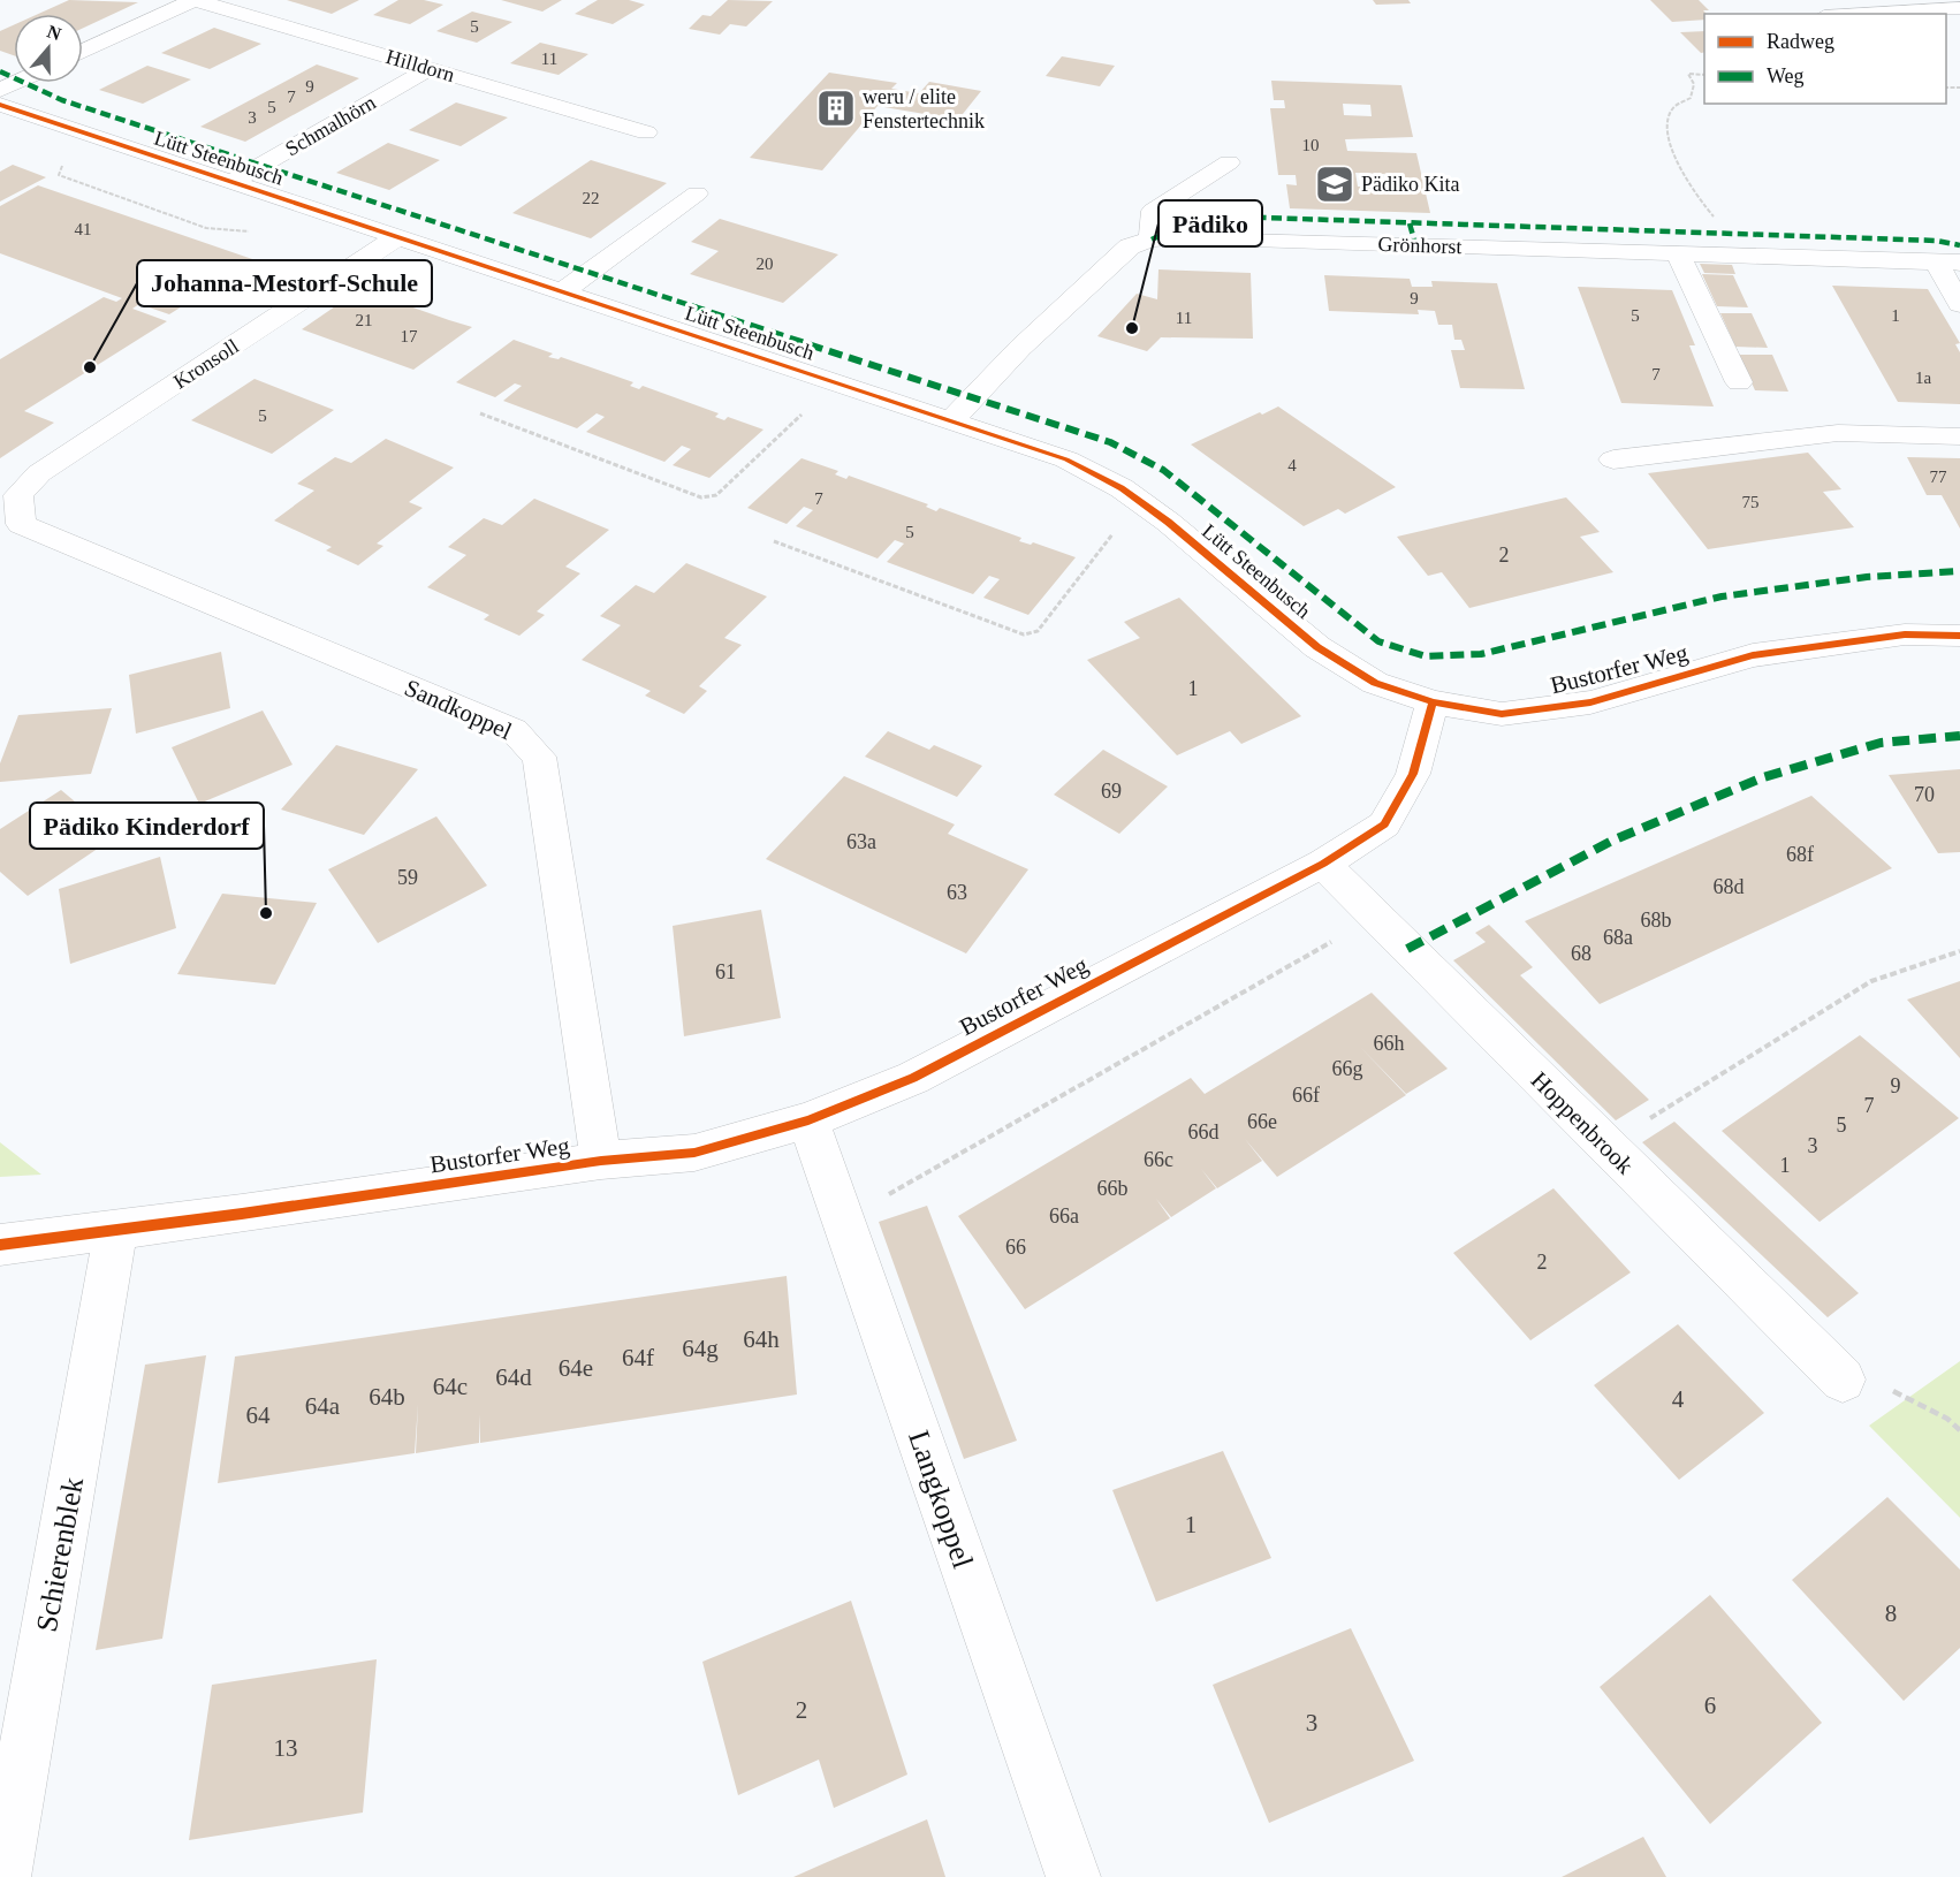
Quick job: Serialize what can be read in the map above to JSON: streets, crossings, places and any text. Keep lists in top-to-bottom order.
{
  "streets": {
    "street": [
      "Hilldorn",
      "Schmalhörn",
      "Lütt Steenbusch",
      "Grönhorst",
      "Kronsoll",
      "Bustorfer Weg",
      "Sandkoppel",
      "Hoppenbrook",
      "Langkoppel",
      "Schierenblek"
    ]
  },
  "crossings": [
    ["Hilldorn", "Schmalhörn"],
    ["Schmalhörn", "Lütt Steenbusch"],
    ["Lütt Steenbusch", "Grönhorst"],
    ["Lütt Steenbusch", "Kronsoll"],
    ["Lütt Steenbusch", "Bustorfer Weg"],
    ["Kronsoll", "Sandkoppel"],
    ["Bustorfer Weg", "Sandkoppel"],
    ["Bustorfer Weg", "Hoppenbrook"],
    ["Bustorfer Weg", "Langkoppel"],
    ["Bustorfer Weg", "Schierenblek"]
  ],
  "places": {
    "building": ["weru / elite Fenstertechnik"],
    "school or university": ["Pädiko Kita"],
    "other": ["Pädiko", "Johanna-Mestorf-Schule", "Pädiko Kinderdorf"]
  },
  "house_numbers": [
    "5",
    "11",
    "9",
    "7",
    "5",
    "3",
    "10",
    "22",
    "41",
    "20",
    "9",
    "5",
    "1",
    "11",
    "21",
    "17",
    "7",
    "1a",
    "5",
    "4",
    "77",
    "7",
    "75",
    "5",
    "2",
    "1",
    "69",
    "70",
    "63a",
    "68f",
    "59",
    "68d",
    "63",
    "68b",
    "68a",
    "68",
    "61",
    "66h",
    "66g",
    "9",
    "66f",
    "7",
    "66e",
    "5",
    "66d",
    "3",
    "66c",
    "1",
    "66b",
    "66a",
    "66",
    "2",
    "64h",
    "64g",
    "64f",
    "64e",
    "64d",
    "64c",
    "64b",
    "4",
    "64a",
    "64",
    "1",
    "8",
    "6",
    "2",
    "3",
    "13"
  ],
  "legend": ["Radweg", "Weg"],
  "north": "top"
}
